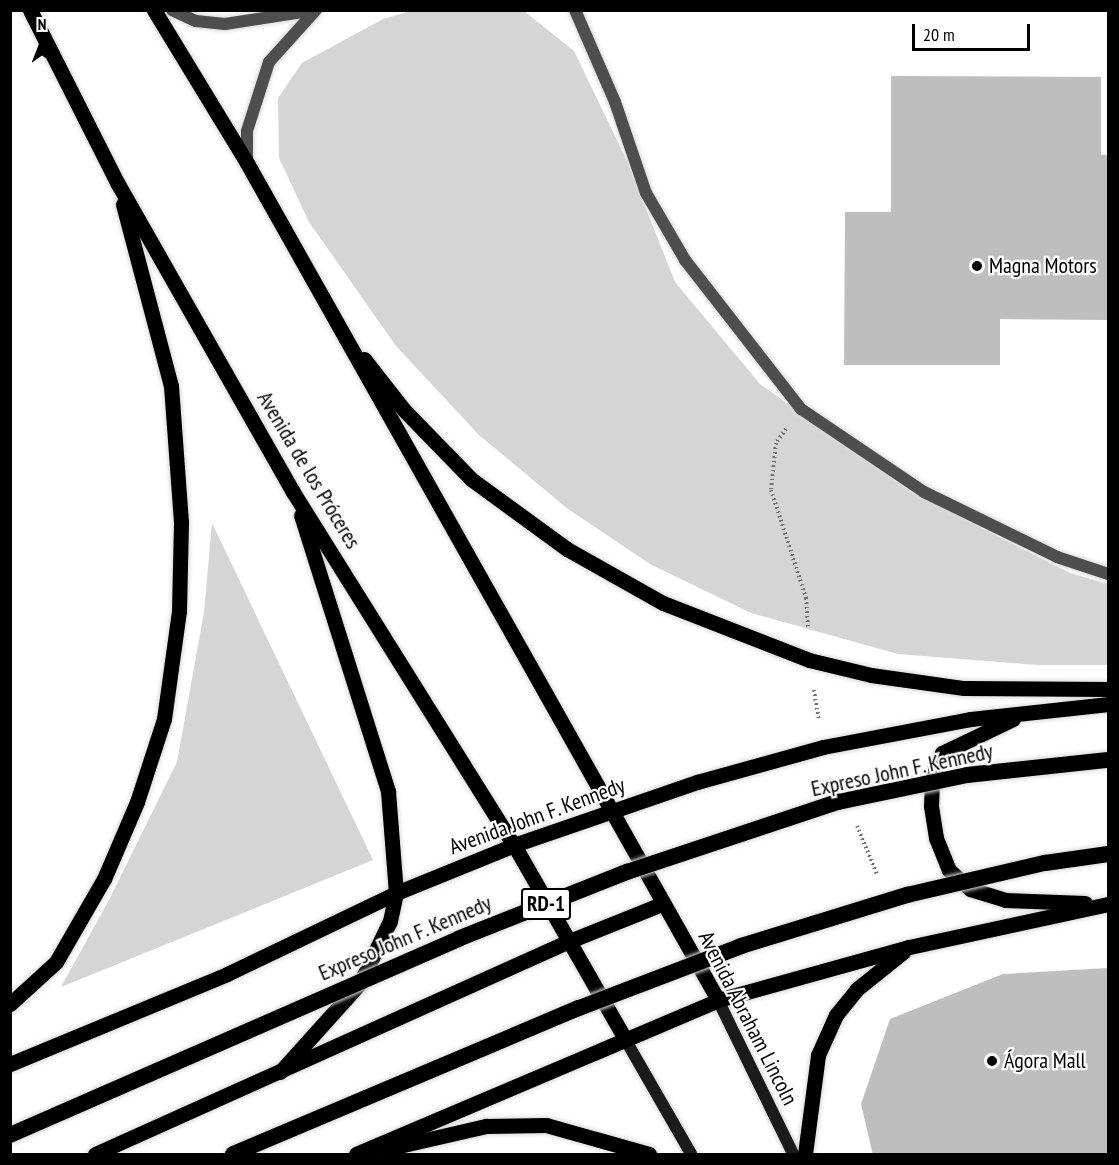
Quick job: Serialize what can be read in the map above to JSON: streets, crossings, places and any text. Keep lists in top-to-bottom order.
{
  "streets": {
    "highway": ["Expreso John F. Kennedy", "RD-1"],
    "main road": ["Avenida de los Próceres", "Avenida John F. Kennedy", "Avenida Abraham Lincoln"]
  },
  "crossings": [
    ["Avenida de los Próceres", "Avenida John F. Kennedy"]
  ],
  "places": ["Magna Motors", "Ágora Mall"],
  "scale_bar": "20 m",
  "north": "top"
}
